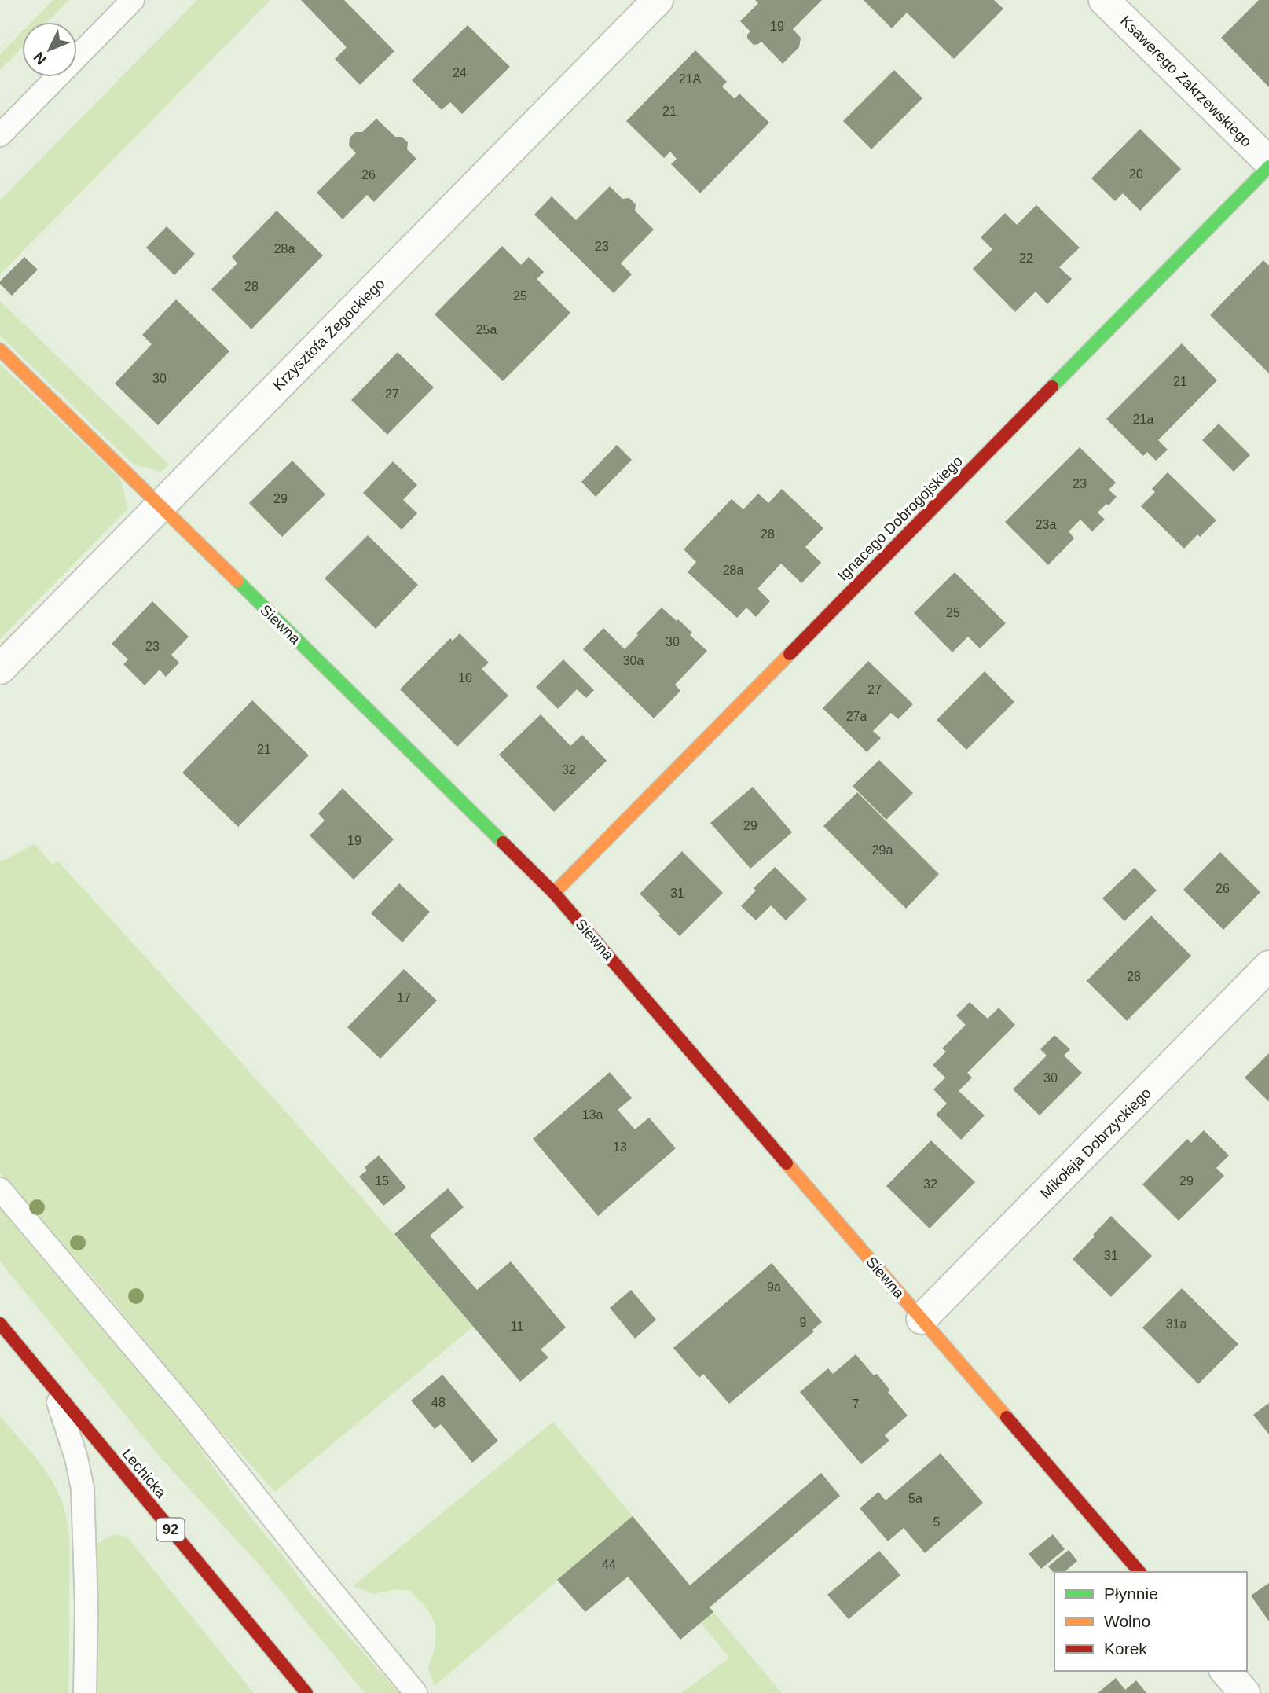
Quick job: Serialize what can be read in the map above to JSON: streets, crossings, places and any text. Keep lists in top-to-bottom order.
{
  "streets": {
    "street": [
      "Ksawerego Zakrzewskiego",
      "Krzysztofa Żegockiego",
      "Ignacego Dobrogojskiego",
      "Siewna",
      "Mikołaja Dobrzyckiego",
      "Lechicka",
      "92"
    ]
  },
  "crossings": [
    ["Krzysztofa Żegockiego", "Siewna"],
    ["Ignacego Dobrogojskiego", "Siewna"],
    ["Siewna", "Mikołaja Dobrzyckiego"]
  ],
  "house_numbers": [
    "19",
    "24",
    "21A",
    "21",
    "20",
    "26",
    "23",
    "28a",
    "22",
    "28",
    "25",
    "25a",
    "30",
    "21",
    "27",
    "21a",
    "23",
    "29",
    "23a",
    "28",
    "28a",
    "25",
    "30",
    "23",
    "30a",
    "10",
    "27",
    "27a",
    "21",
    "32",
    "29",
    "19",
    "29a",
    "26",
    "31",
    "28",
    "17",
    "30",
    "13a",
    "13",
    "15",
    "29",
    "32",
    "31",
    "9a",
    "9",
    "31a",
    "11",
    "48",
    "7",
    "5a",
    "5",
    "44"
  ],
  "legend": ["Płynnie", "Wolno", "Korek"],
  "north": "bottom left"
}
